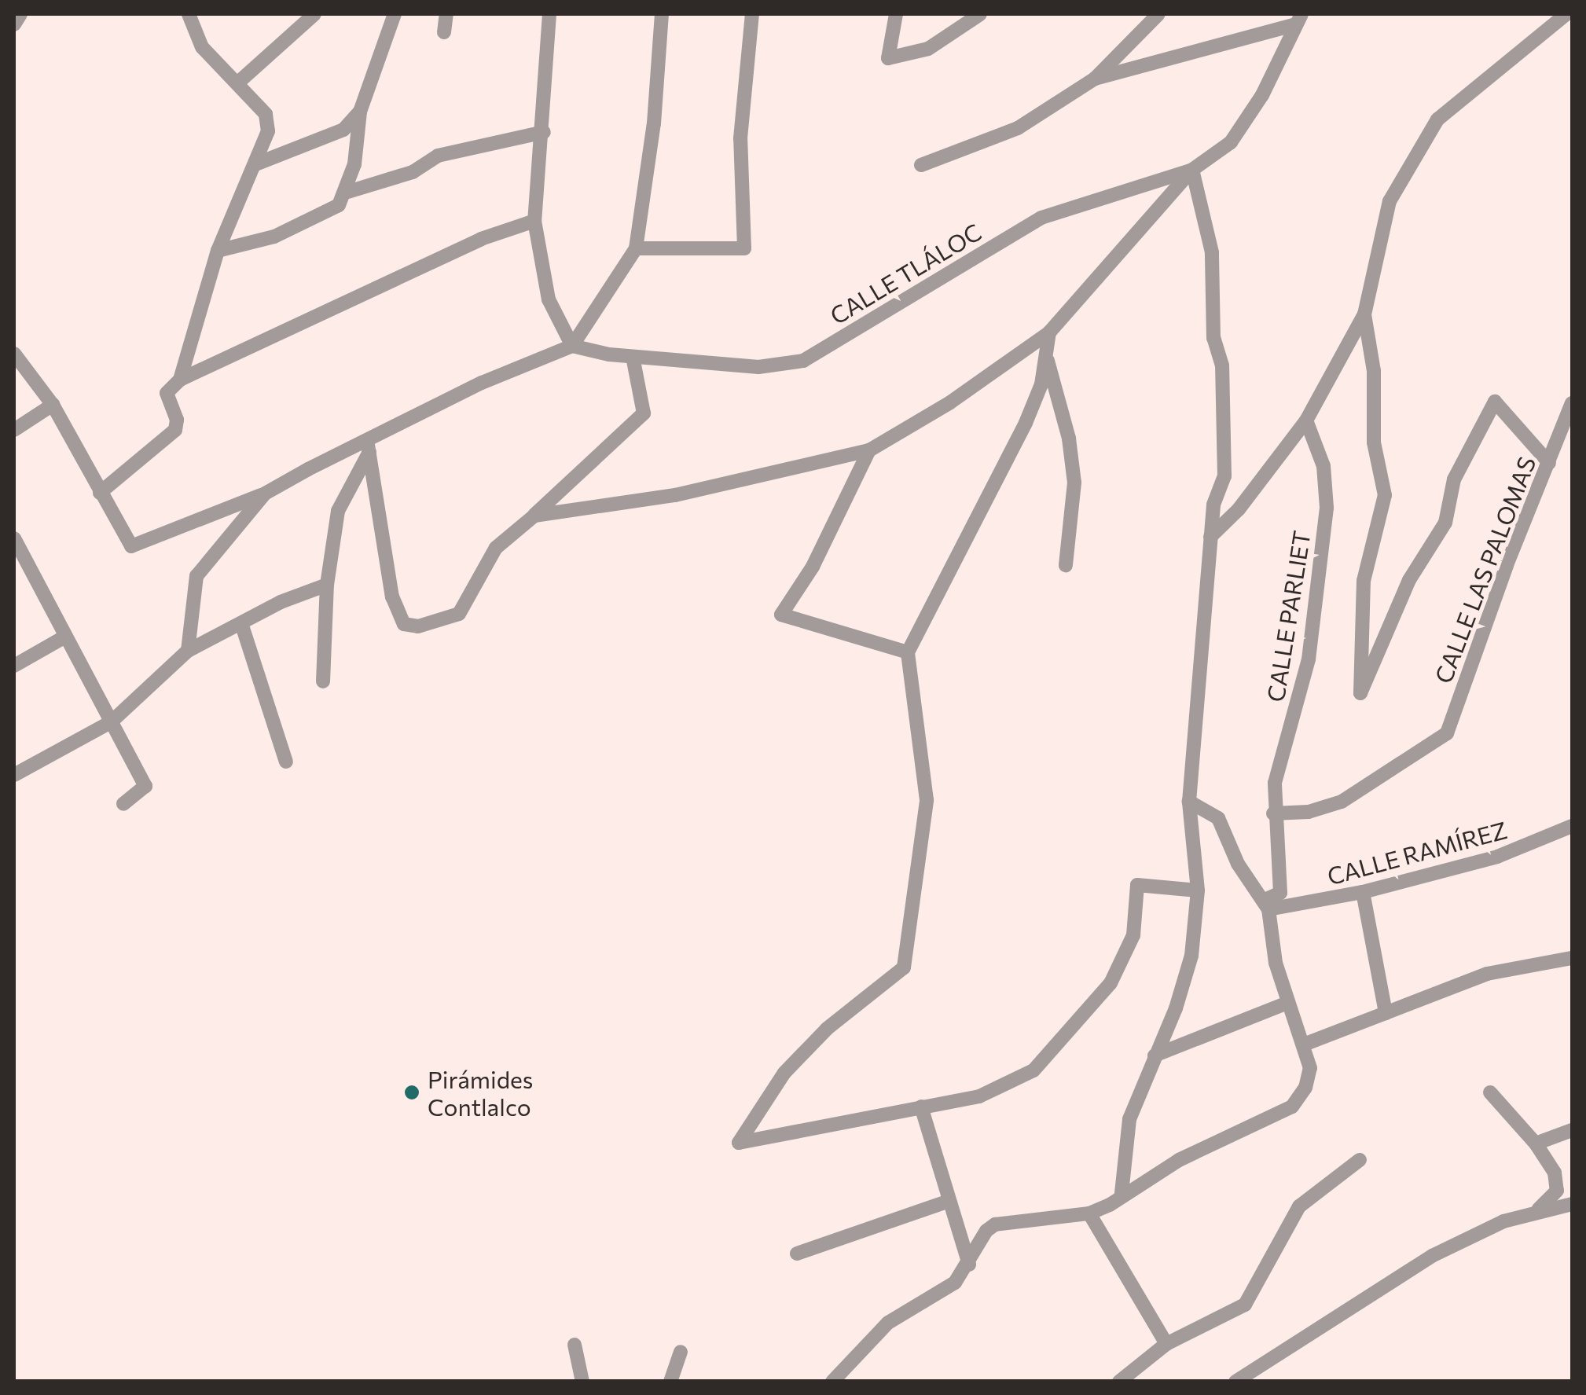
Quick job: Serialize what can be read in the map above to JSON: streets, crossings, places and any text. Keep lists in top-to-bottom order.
{
  "streets": {
    "street": [
      "CALLE TLÁLOC",
      "CALLE LAS PALOMAS",
      "CALLE PARLIET",
      "CALLE RAMÍREZ"
    ]
  },
  "crossings": [
    ["CALLE LAS PALOMAS", "CALLE PARLIET"],
    ["CALLE PARLIET", "CALLE RAMÍREZ"]
  ],
  "places": ["Pirámides Contlalco"]
}
